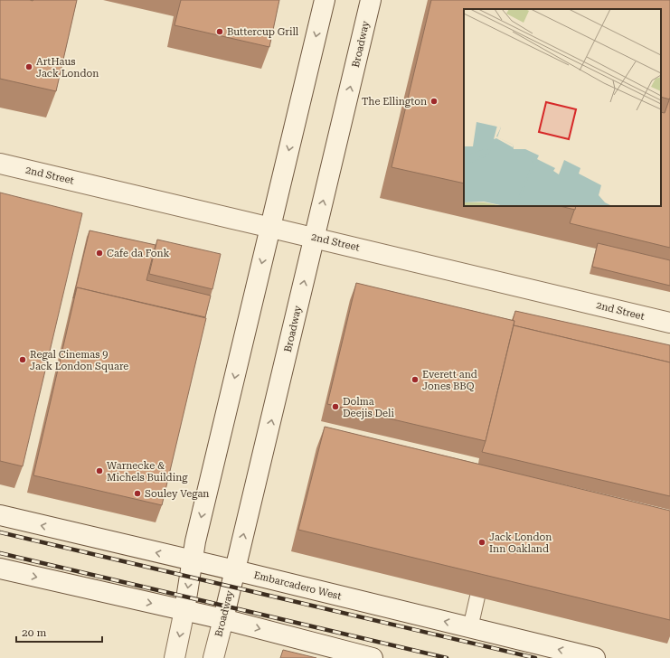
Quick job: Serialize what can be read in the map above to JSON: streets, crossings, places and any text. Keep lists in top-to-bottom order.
{
  "streets": {
    "street": ["Broadway", "2nd Street", "Embarcadero West"]
  },
  "crossings": [
    ["Broadway", "2nd Street"],
    ["Broadway", "Embarcadero West"]
  ],
  "places": [
    "Buttercup Grill",
    "ArtHaus Jack London",
    "The Ellington",
    "Cafe da Fonk",
    "Regal Cinemas 9 Jack London Square",
    "Everett and Jones BBQ",
    "Dolma Deejis Deli",
    "Warnecke & Michels Building",
    "Souley Vegan",
    "Jack London Inn Oakland"
  ],
  "scale_bar": "20 m"
}
